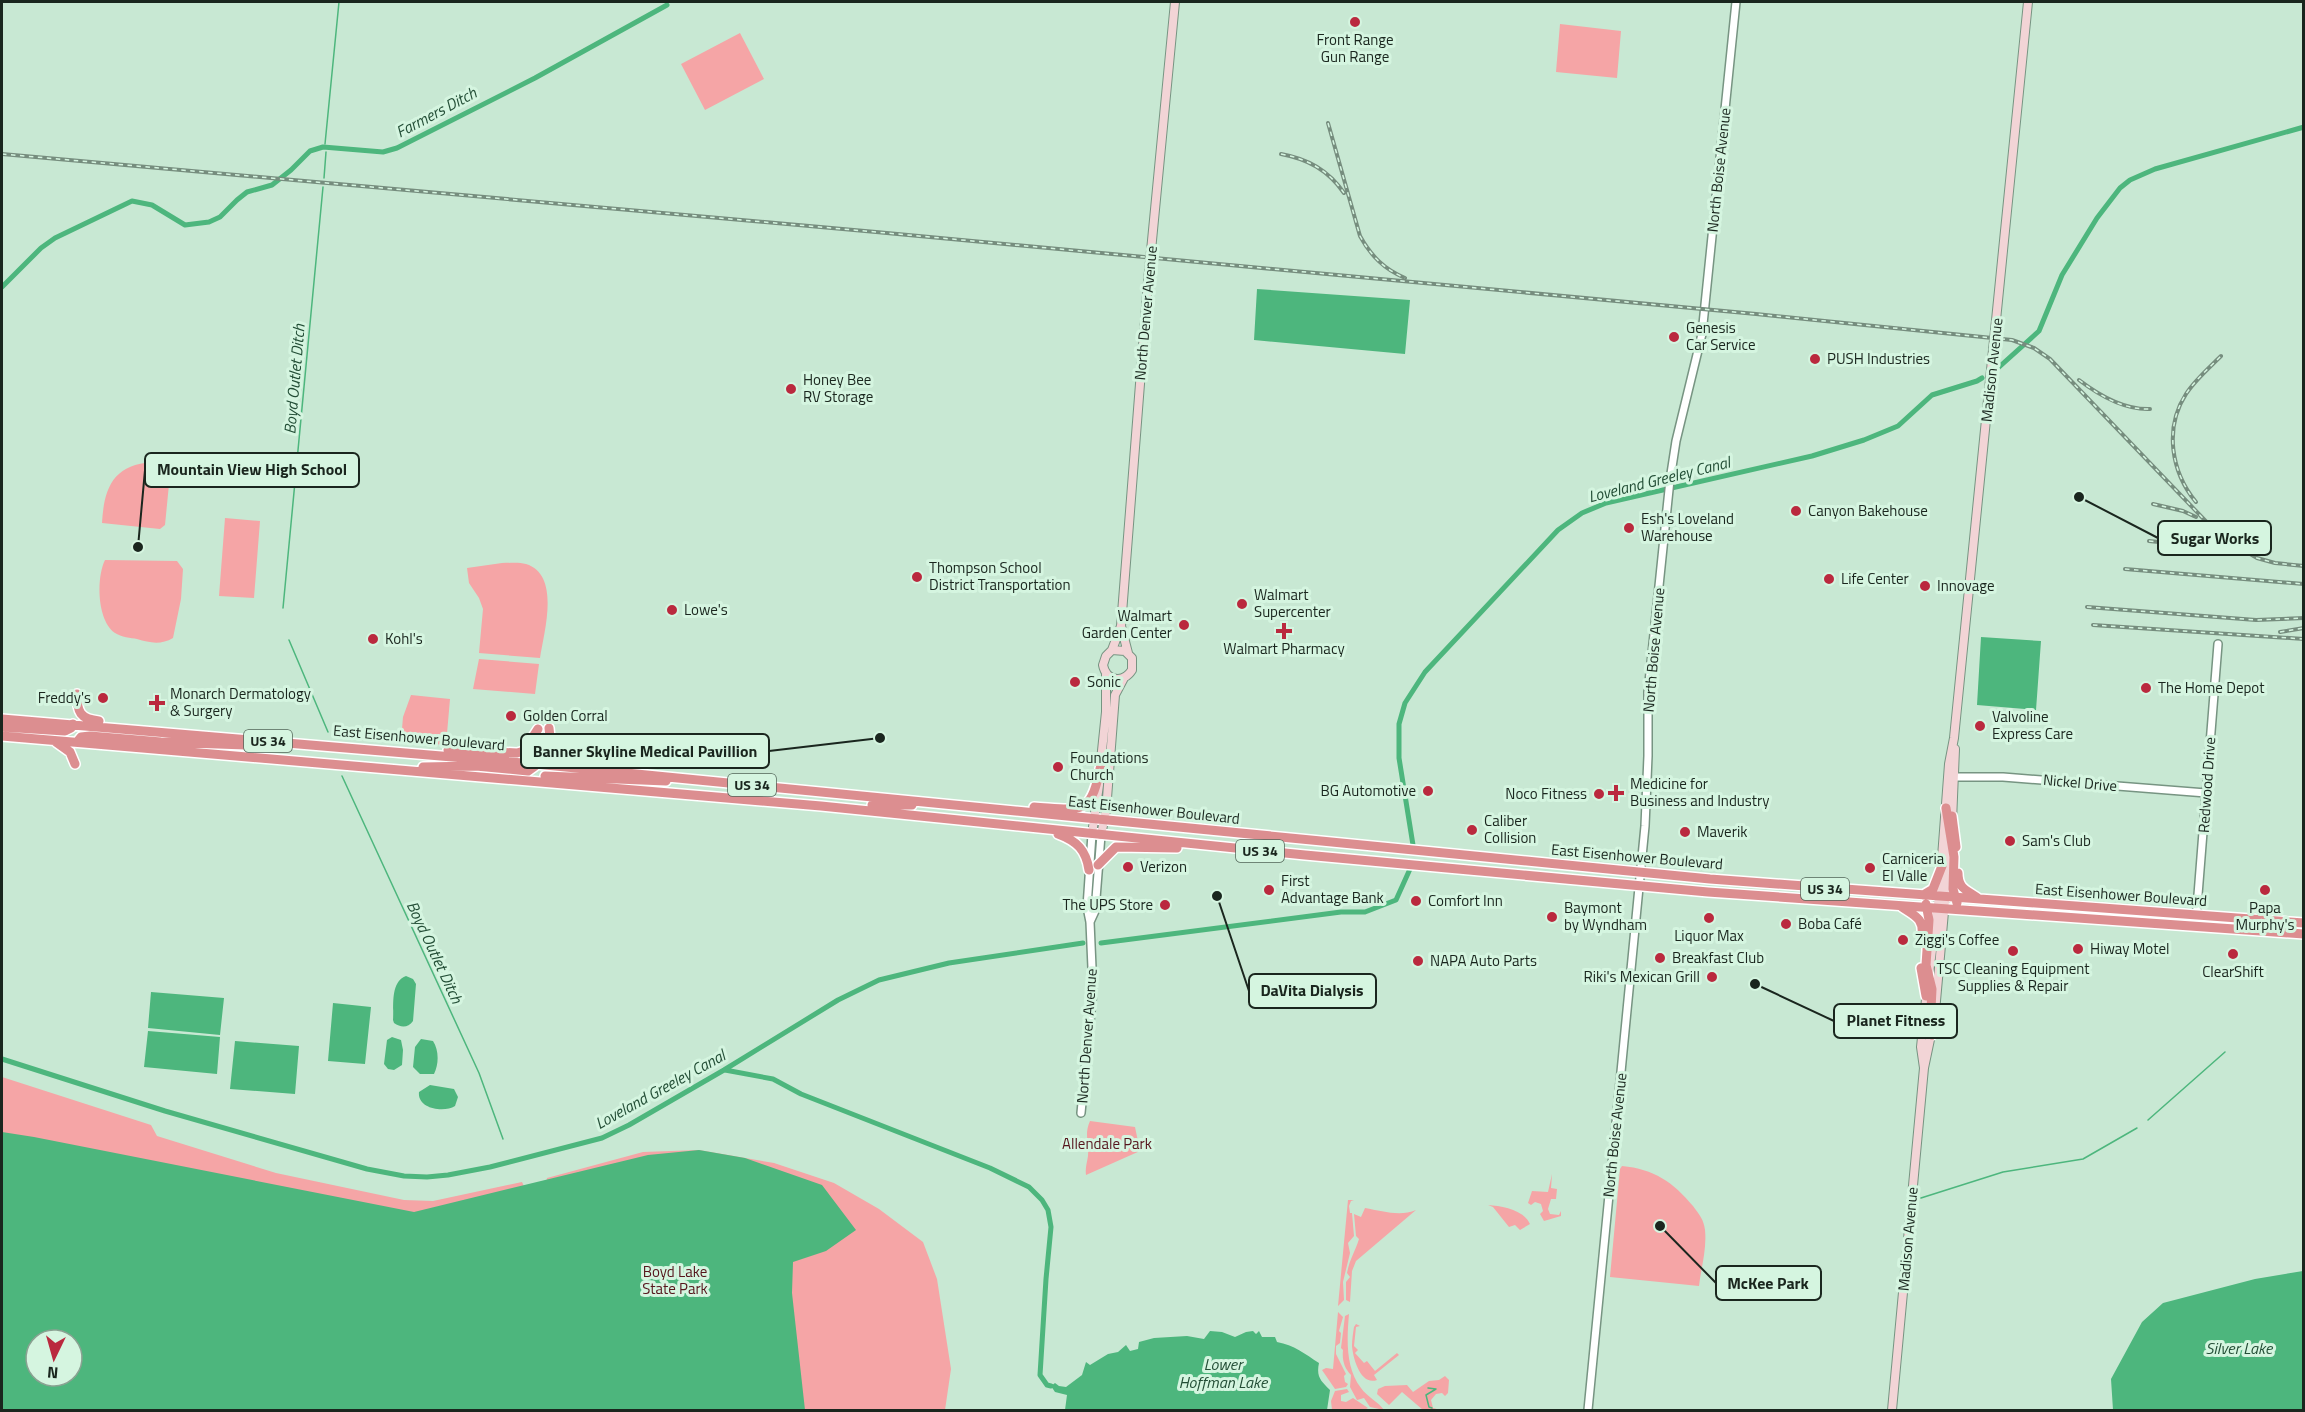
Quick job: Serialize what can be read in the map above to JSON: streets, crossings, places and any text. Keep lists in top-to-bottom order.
{
  "streets": {
    "highway": ["East Eisenhower Boulevard", "US 34"],
    "main road": ["North Denver Avenue", "Madison Avenue"],
    "street": ["North Boise Avenue", "Nickel Drive", "Redwood Drive"]
  },
  "crossings": [
    ["North Boise Avenue", "East Eisenhower Boulevard"],
    ["North Denver Avenue", "East Eisenhower Boulevard"],
    ["Madison Avenue", "East Eisenhower Boulevard"],
    ["Madison Avenue", "Nickel Drive"],
    ["East Eisenhower Boulevard", "Redwood Drive"],
    ["Nickel Drive", "Redwood Drive"]
  ],
  "water": [
    "Farmers Ditch",
    "Boyd Outlet Ditch",
    "Loveland Greeley Canal",
    "Silver Lake",
    "Lower Hoffman Lake"
  ],
  "parks": ["Allendale Park", "Boyd Lake State Park"],
  "places": {
    "other": [
      "Front Range Gun Range",
      "Genesis Car Service",
      "PUSH Industries",
      "Honey Bee RV Storage",
      "Sugar Works",
      "Canyon Bakehouse",
      "Esh's Loveland Warehouse",
      "Mountain View High School",
      "Thompson School District Transportation",
      "Life Center",
      "Innovage",
      "Walmart Supercenter",
      "Lowe's",
      "Walmart Garden Center",
      "Kohl's",
      "Sonic",
      "The Home Depot",
      "Freddy's",
      "Golden Corral",
      "Valvoline Express Care",
      "Banner Skyline Medical Pavillion",
      "Foundations Church",
      "BG Automotive",
      "Noco Fitness",
      "Caliber Collision",
      "Maverik",
      "Sam's Club",
      "Verizon",
      "Carniceria El Valle",
      "First Advantage Bank",
      "Papa Murphy's",
      "DaVita Dialysis",
      "Comfort Inn",
      "The UPS Store",
      "Baymont by Wyndham",
      "Liquor Max",
      "Boba Café",
      "Ziggi's Coffee",
      "Hiway Motel",
      "TSC Cleaning Equipment Supplies & Repair",
      "ClearShift",
      "Breakfast Club",
      "NAPA Auto Parts",
      "Riki's Mexican Grill",
      "Planet Fitness",
      "McKee Park"
    ],
    "health": ["Walmart Pharmacy", "Monarch Dermatology & Surgery", "Medicine for Business and Industry"]
  },
  "north": "bottom"
}
